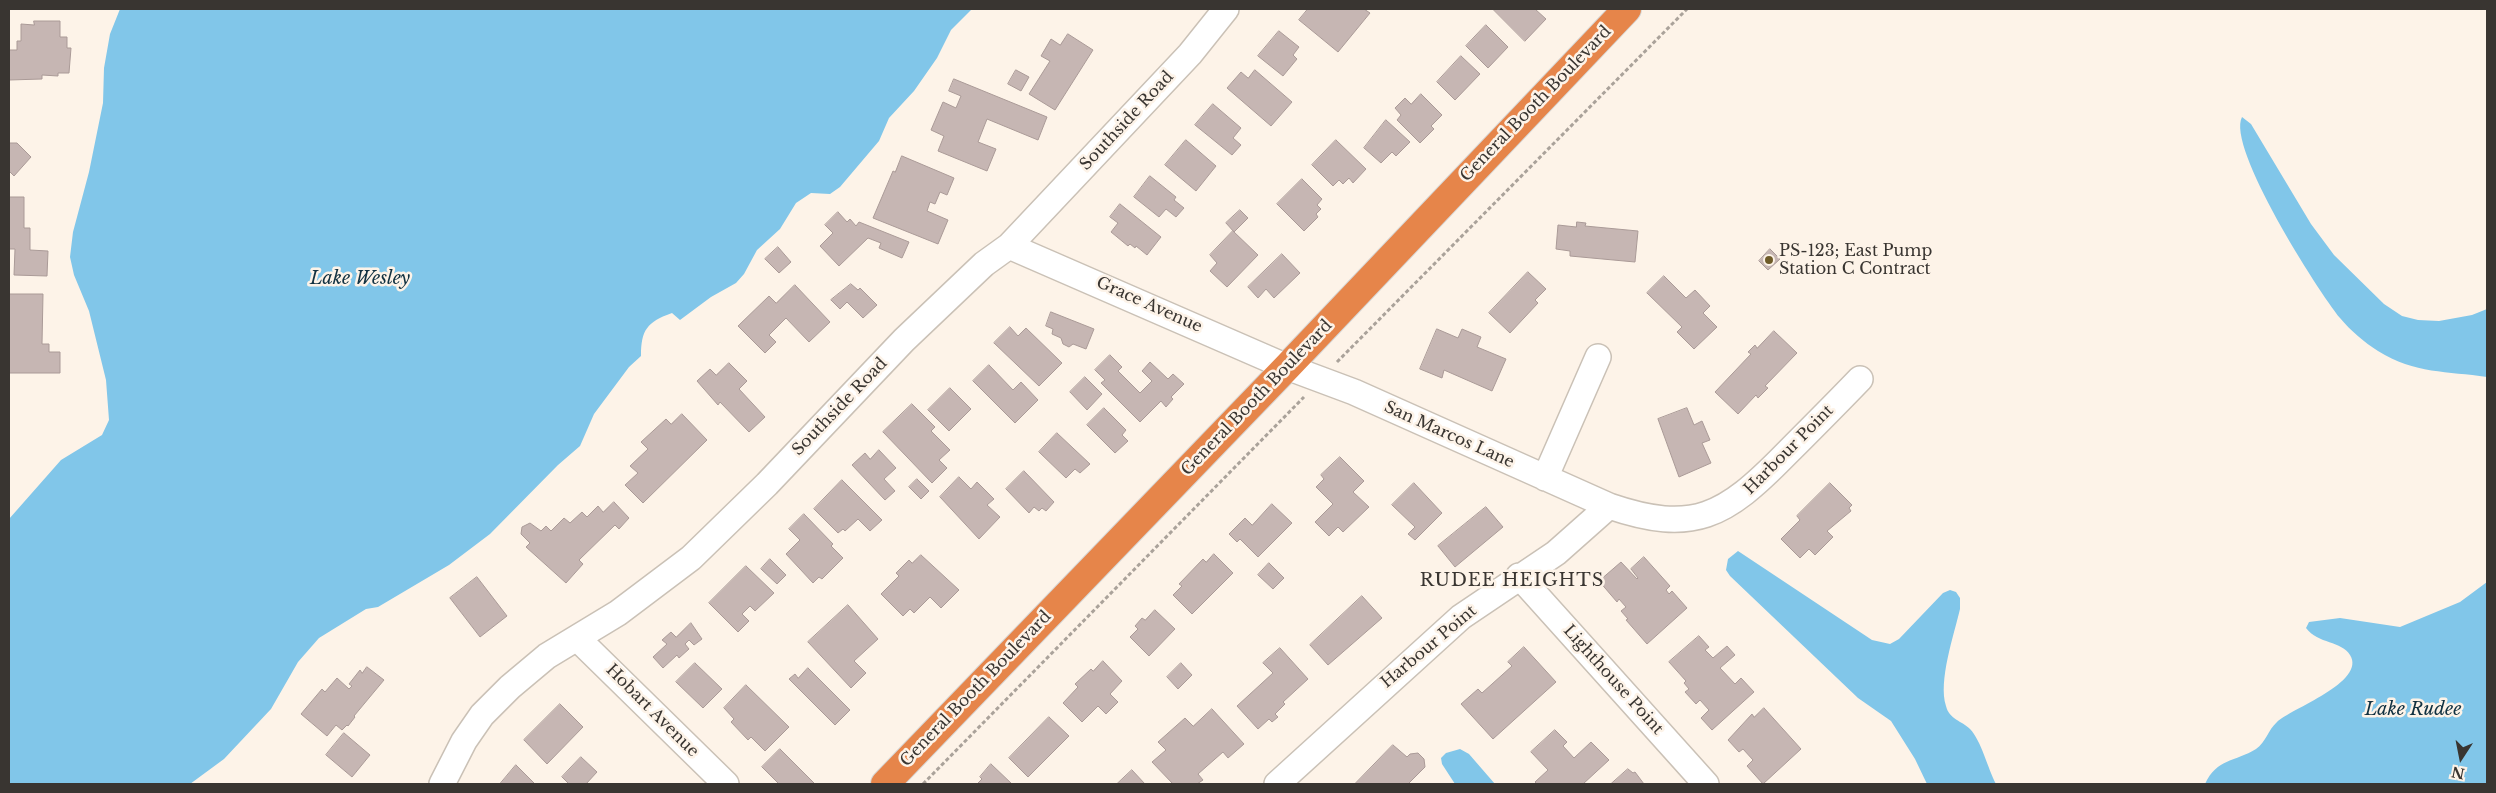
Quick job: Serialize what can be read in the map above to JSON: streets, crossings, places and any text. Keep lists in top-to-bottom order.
{
  "streets": {
    "highway": ["General Booth Boulevard"],
    "street": [
      "Southside Road",
      "Grace Avenue",
      "San Marcos Lane",
      "Harbour Point",
      "Lighthouse Point",
      "Hobart Avenue"
    ]
  },
  "crossings": [
    ["General Booth Boulevard", "Grace Avenue"],
    ["General Booth Boulevard", "San Marcos Lane"],
    ["Southside Road", "Grace Avenue"],
    ["Southside Road", "Hobart Avenue"],
    ["Grace Avenue", "San Marcos Lane"],
    ["San Marcos Lane", "Harbour Point"],
    ["Harbour Point", "Lighthouse Point"]
  ],
  "districts": ["RUDEE HEIGHTS"],
  "water": ["Lake Wesley", "Lake Rudee"],
  "places": ["PS-123; East Pump Station C Contract"],
  "north": "bottom"
}
